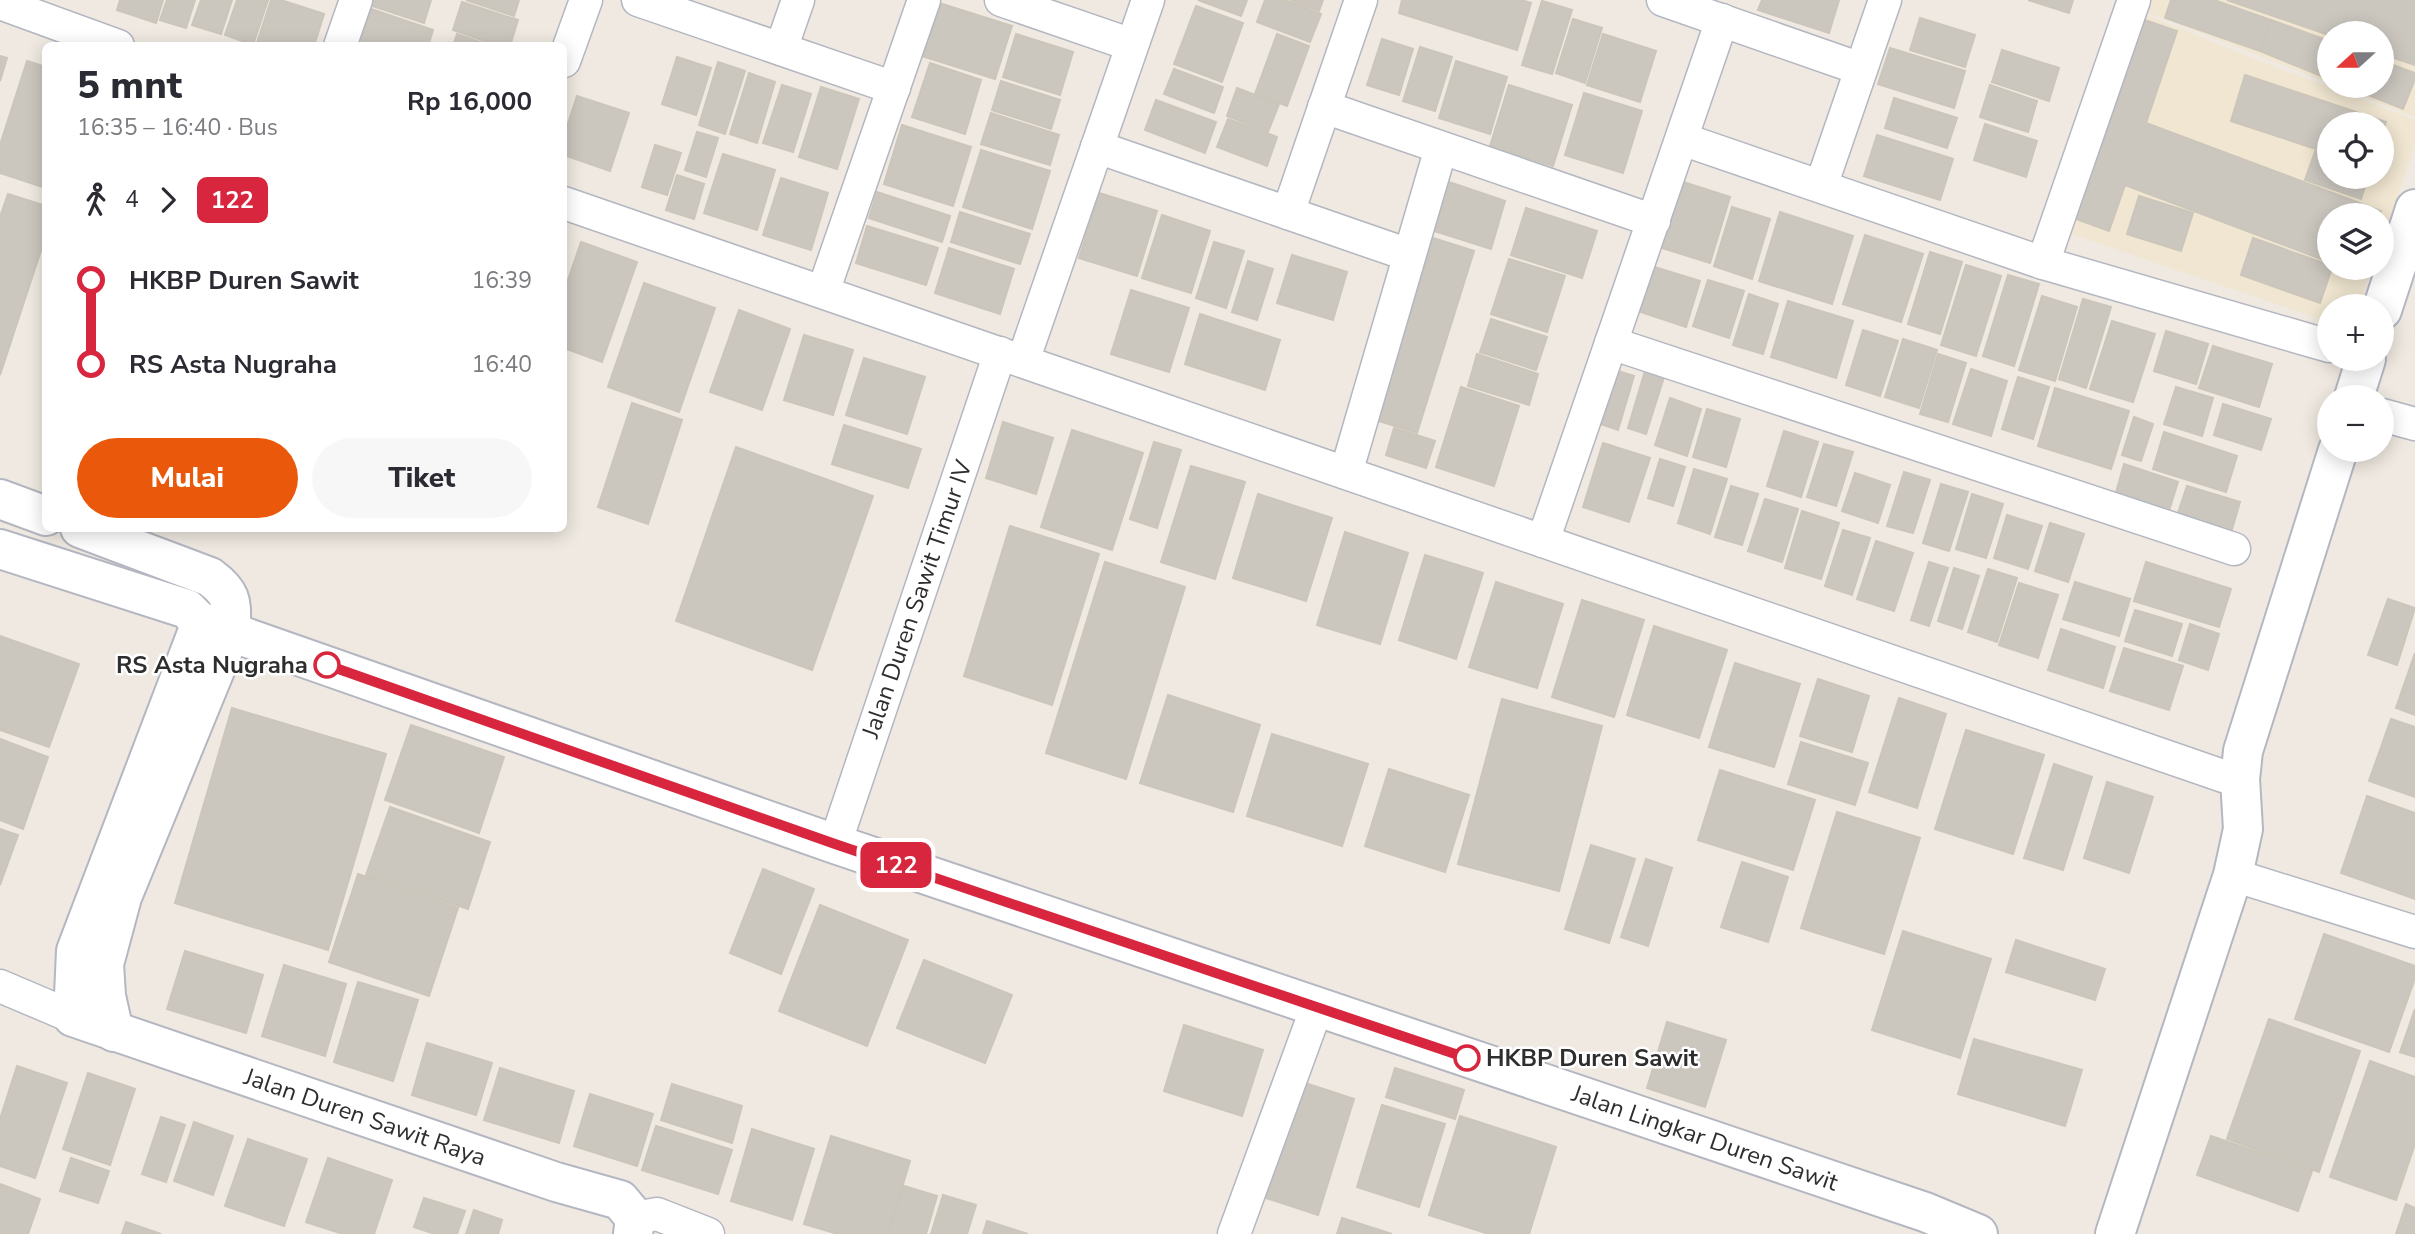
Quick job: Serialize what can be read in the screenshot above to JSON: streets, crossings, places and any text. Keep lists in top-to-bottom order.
{
  "streets": {
    "street": ["Jalan Duren Sawit Timur IV", "Jalan Duren Sawit Raya", "Jalan Lingkar Duren Sawit"]
  },
  "crossings": [
    ["Jalan Duren Sawit Timur IV", "Jalan Lingkar Duren Sawit"]
  ],
  "places": ["RS Asta Nugraha", "HKBP Duren Sawit"],
  "lines": ["bus line 122"],
  "north": "left",
  "page": {
    "on_map": "122",
    "map_buttons": ["+", "−"],
    "heading": ["5 mnt", "16:35 – 16:40 · Bus", "Rp 16,000"],
    "legs": ["4", "122"],
    "list": [
      {
        "name": "HKBP Duren Sawit",
        "value": "16:39"
      },
      {
        "name": "RS Asta Nugraha",
        "value": "16:40"
      }
    ],
    "buttons": ["Mulai", "Tiket"]
  }
}
